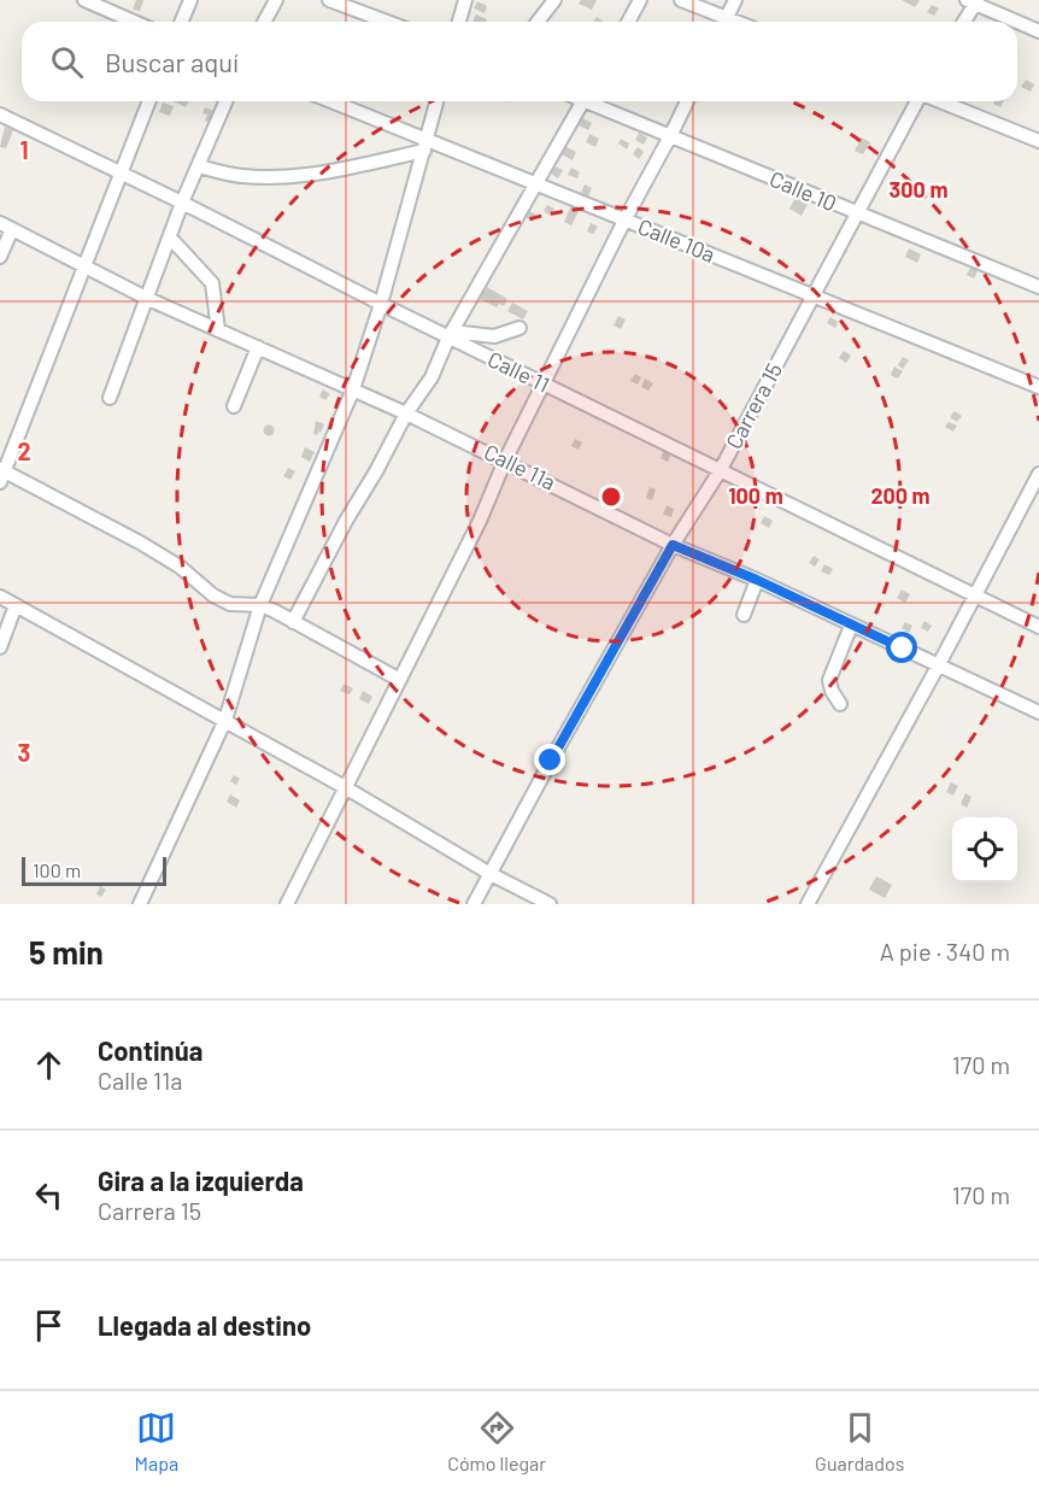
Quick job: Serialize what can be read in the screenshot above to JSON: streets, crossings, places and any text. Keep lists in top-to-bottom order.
{
  "streets": {
    "street": [
      "Calle 10",
      "Calle 10a",
      "Calle 11",
      "Carrera 15",
      "Calle 11a"
    ]
  },
  "crossings": [
    ["Calle 10", "Carrera 15"],
    ["Calle 10a", "Carrera 15"],
    ["Calle 11", "Carrera 15"],
    ["Carrera 15", "Calle 11a"]
  ],
  "scale_bar": "100 m",
  "page": {
    "search": "Buscar aquí",
    "scale": "100 m",
    "heading": ["5 min", "A pie · 340 m"],
    "list": [
      ["Continúa", "Calle 11a", "170 m"],
      ["Gira a la izquierda", "Carrera 15", "170 m"],
      "Llegada al destino"
    ],
    "nav": ["Mapa", "Cómo llegar", "Guardados"]
  },
  "grid": {
    "rows": ["1", "2", "3"]
  },
  "rings": ["300 m", "100 m", "200 m"]
}
